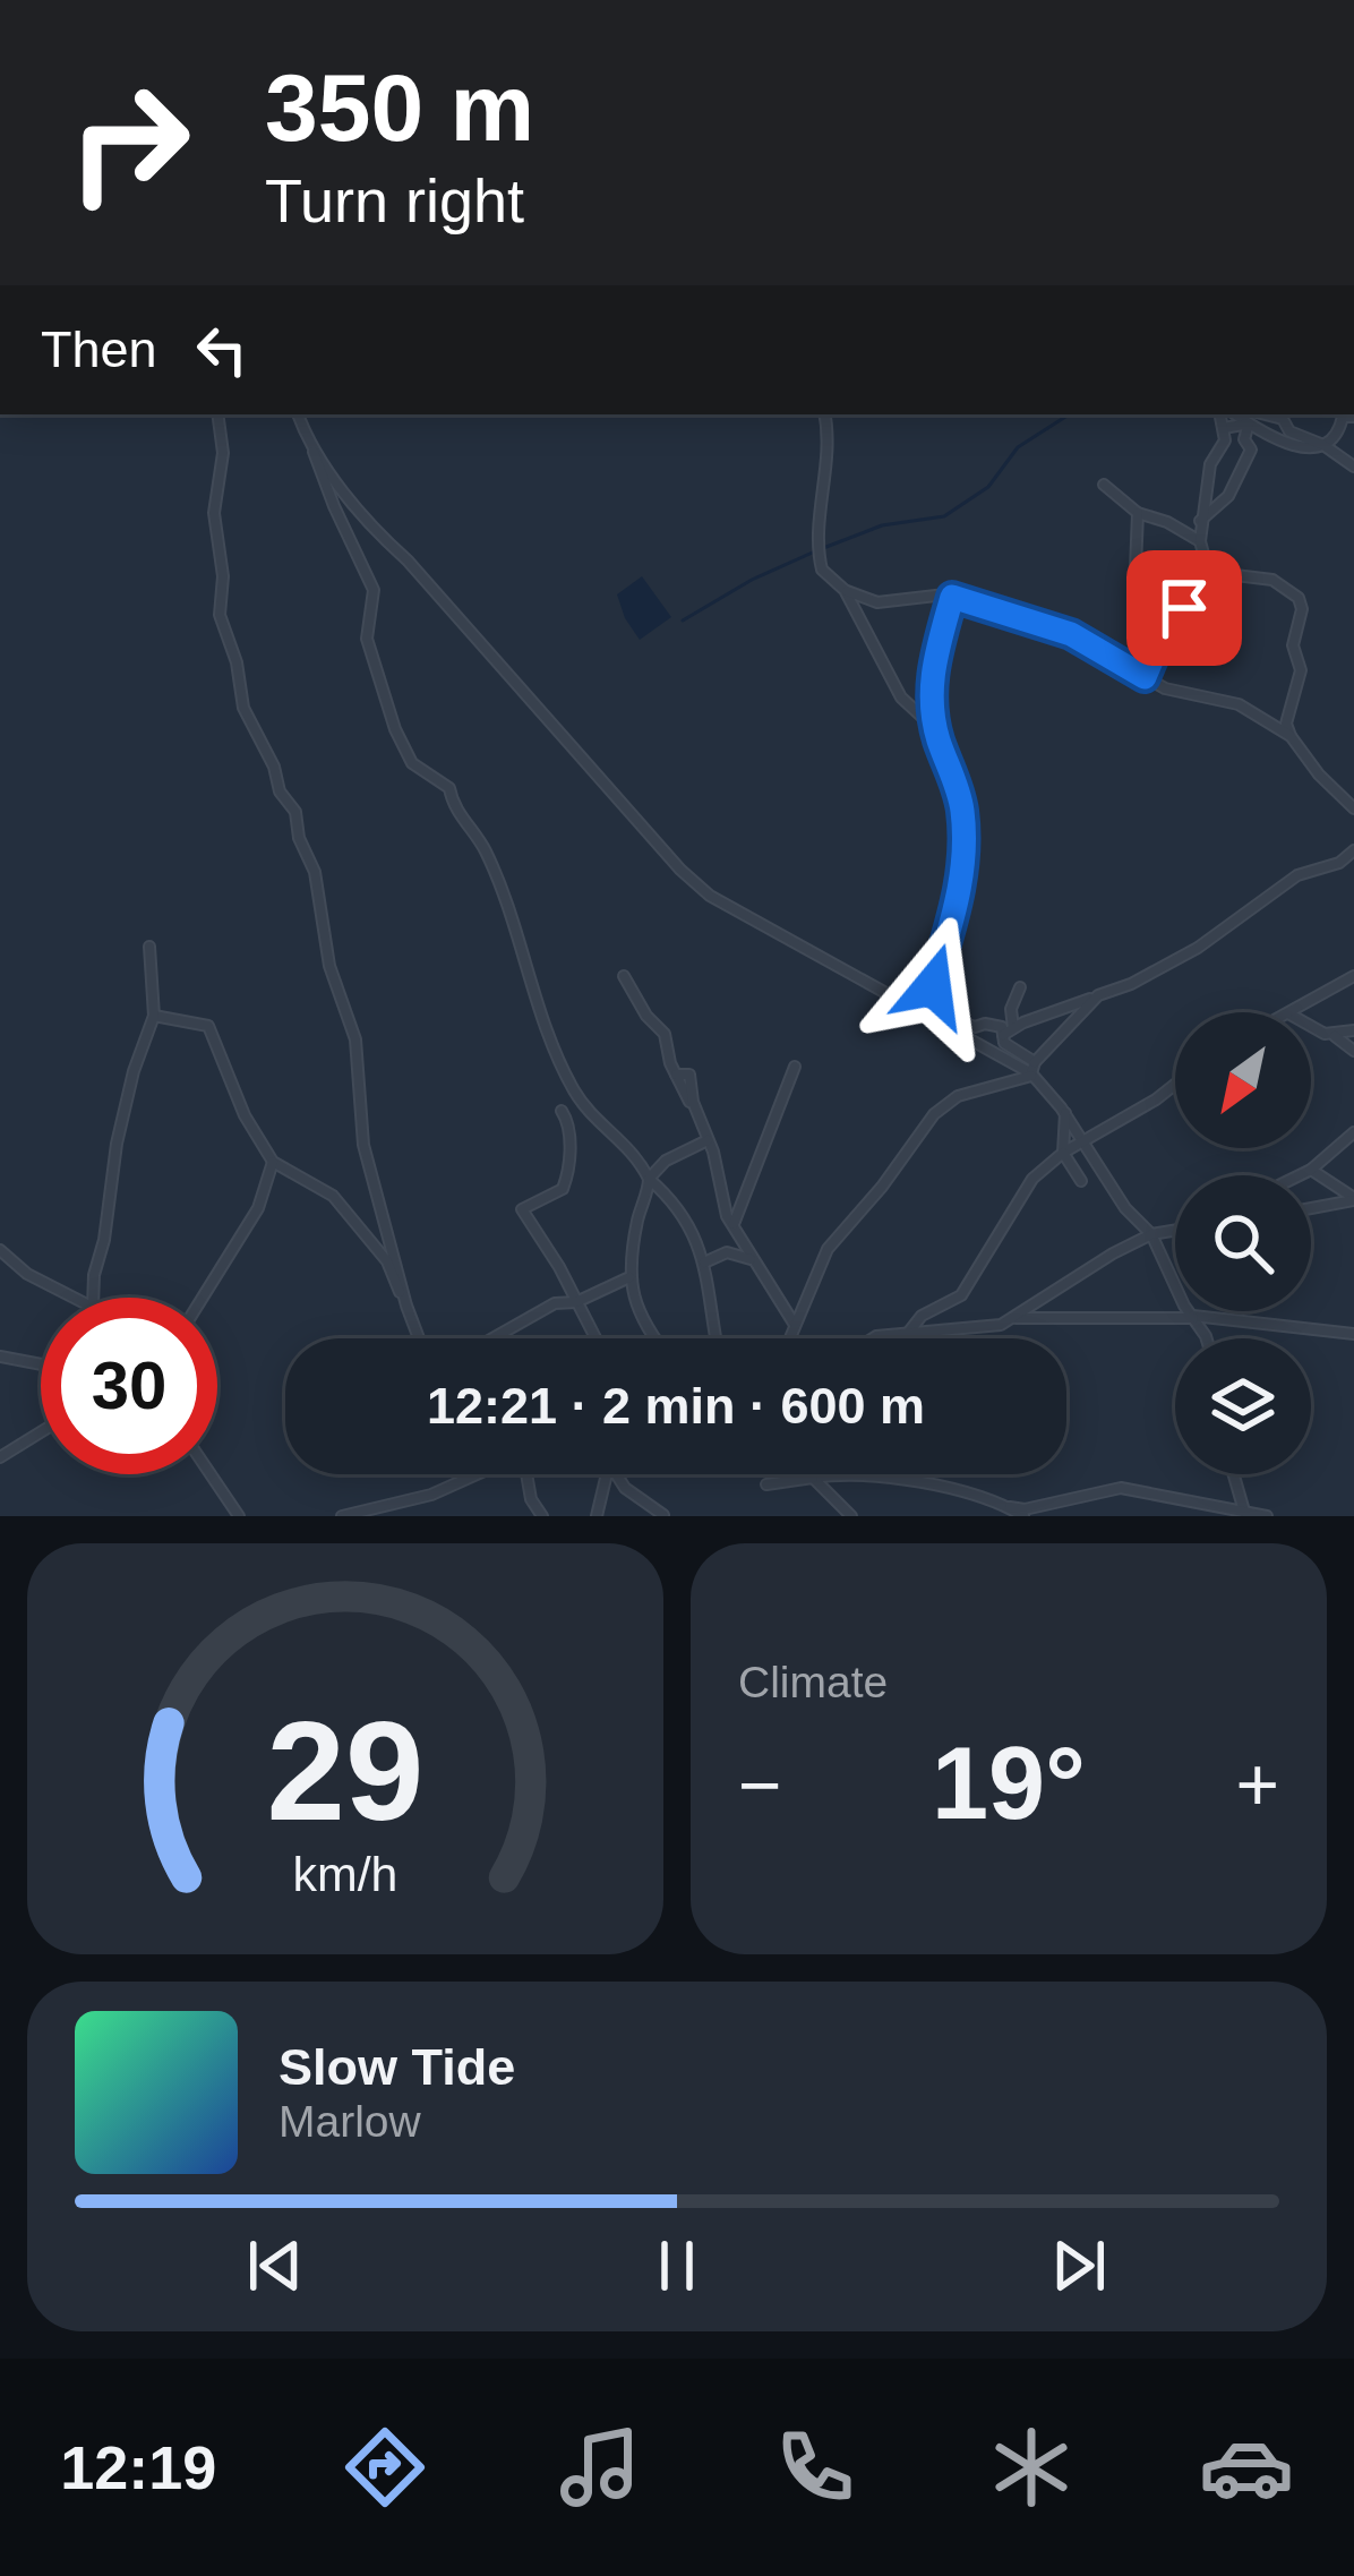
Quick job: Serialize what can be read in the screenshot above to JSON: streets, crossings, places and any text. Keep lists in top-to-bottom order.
{
  "north": "bottom left",
  "page": {
    "turn": ["350 m", "Turn right"],
    "then": "Then",
    "limit": "30",
    "trip": "12:21 · 2 min · 600 m",
    "tile": "Climate",
    "heat": ["−", "19°", "+"],
    "song": ["Slow Tide", "Marlow"],
    "tabs": "12:19",
    "gauge": ["29", "km/h"]
  }
}
